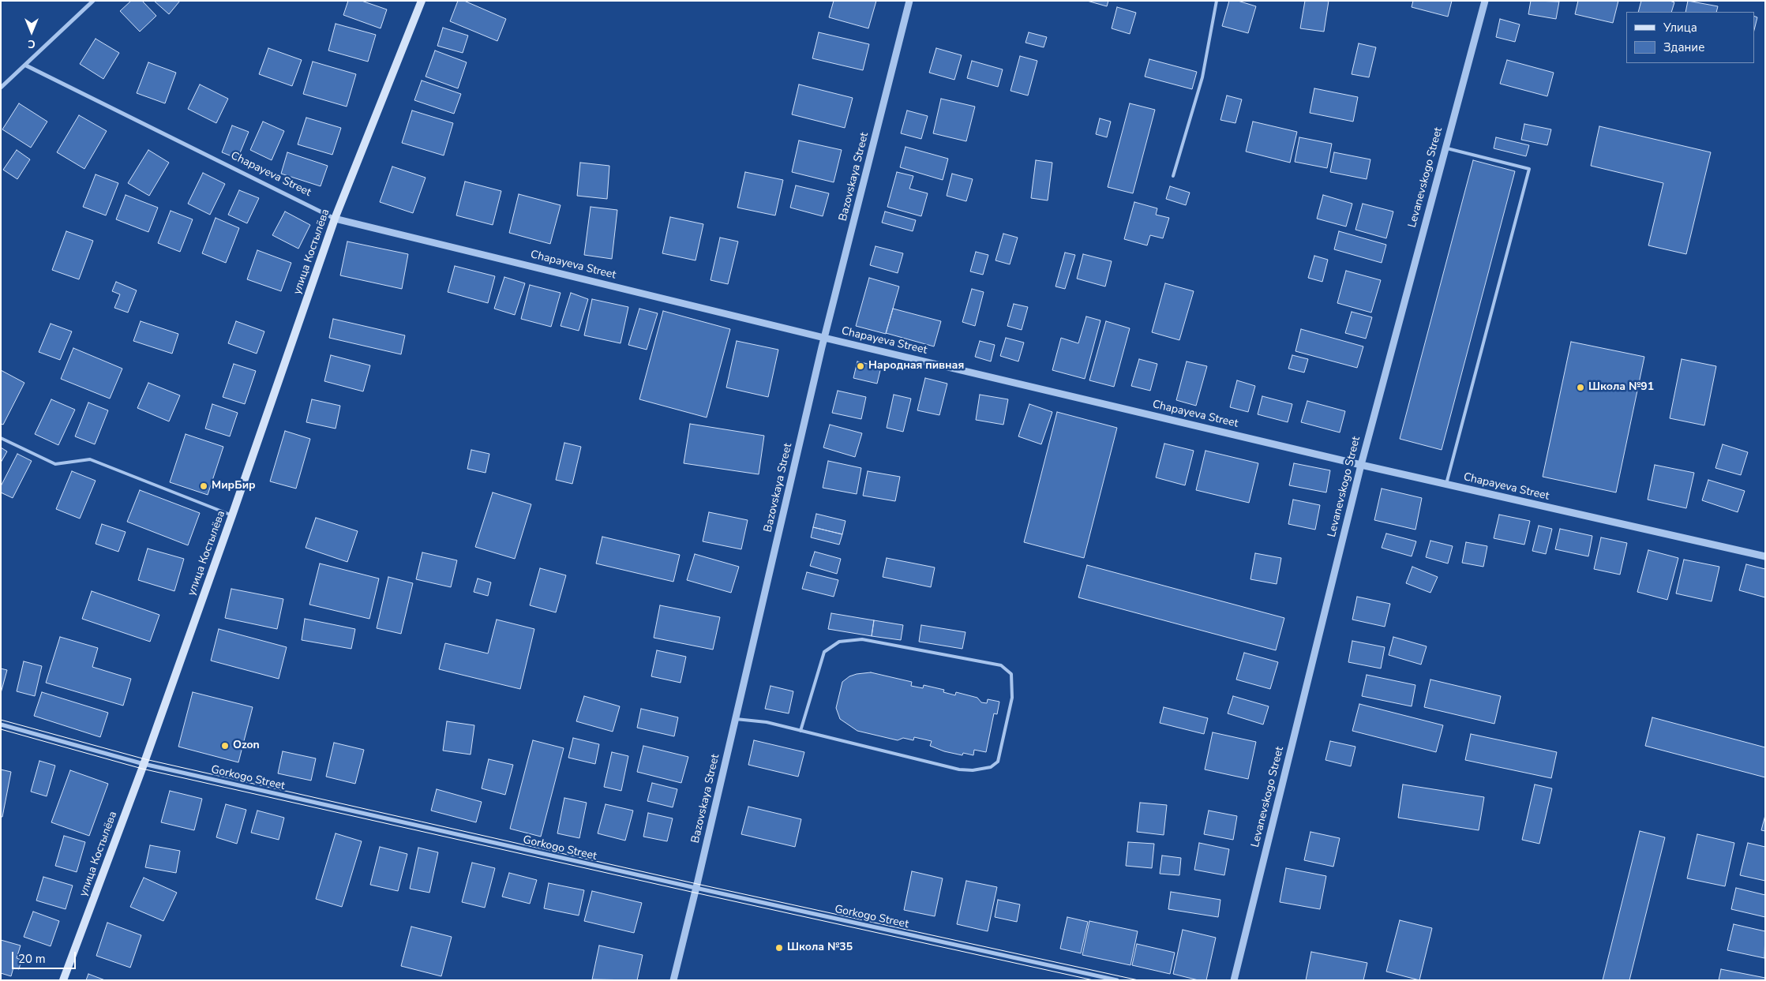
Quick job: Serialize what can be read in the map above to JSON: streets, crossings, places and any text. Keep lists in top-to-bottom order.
{
  "streets": {
    "main road": ["улица Костылёва"],
    "street": [
      "Chapayeva Street",
      "Bazovskaya Street",
      "Levanevskogo Street",
      "Gorkogo Street"
    ]
  },
  "crossings": [
    ["Chapayeva Street", "Bazovskaya Street"],
    ["Chapayeva Street", "Levanevskogo Street"],
    ["Chapayeva Street", "улица Костылёва"],
    ["Bazovskaya Street", "Gorkogo Street"],
    ["улица Костылёва", "Gorkogo Street"]
  ],
  "places": [
    "Народная пивная",
    "Школа №91",
    "МирБир",
    "Ozon",
    "Школа №35"
  ],
  "legend": ["Улица", "Здание"],
  "scale_bar": "20 m",
  "north": "bottom"
}
